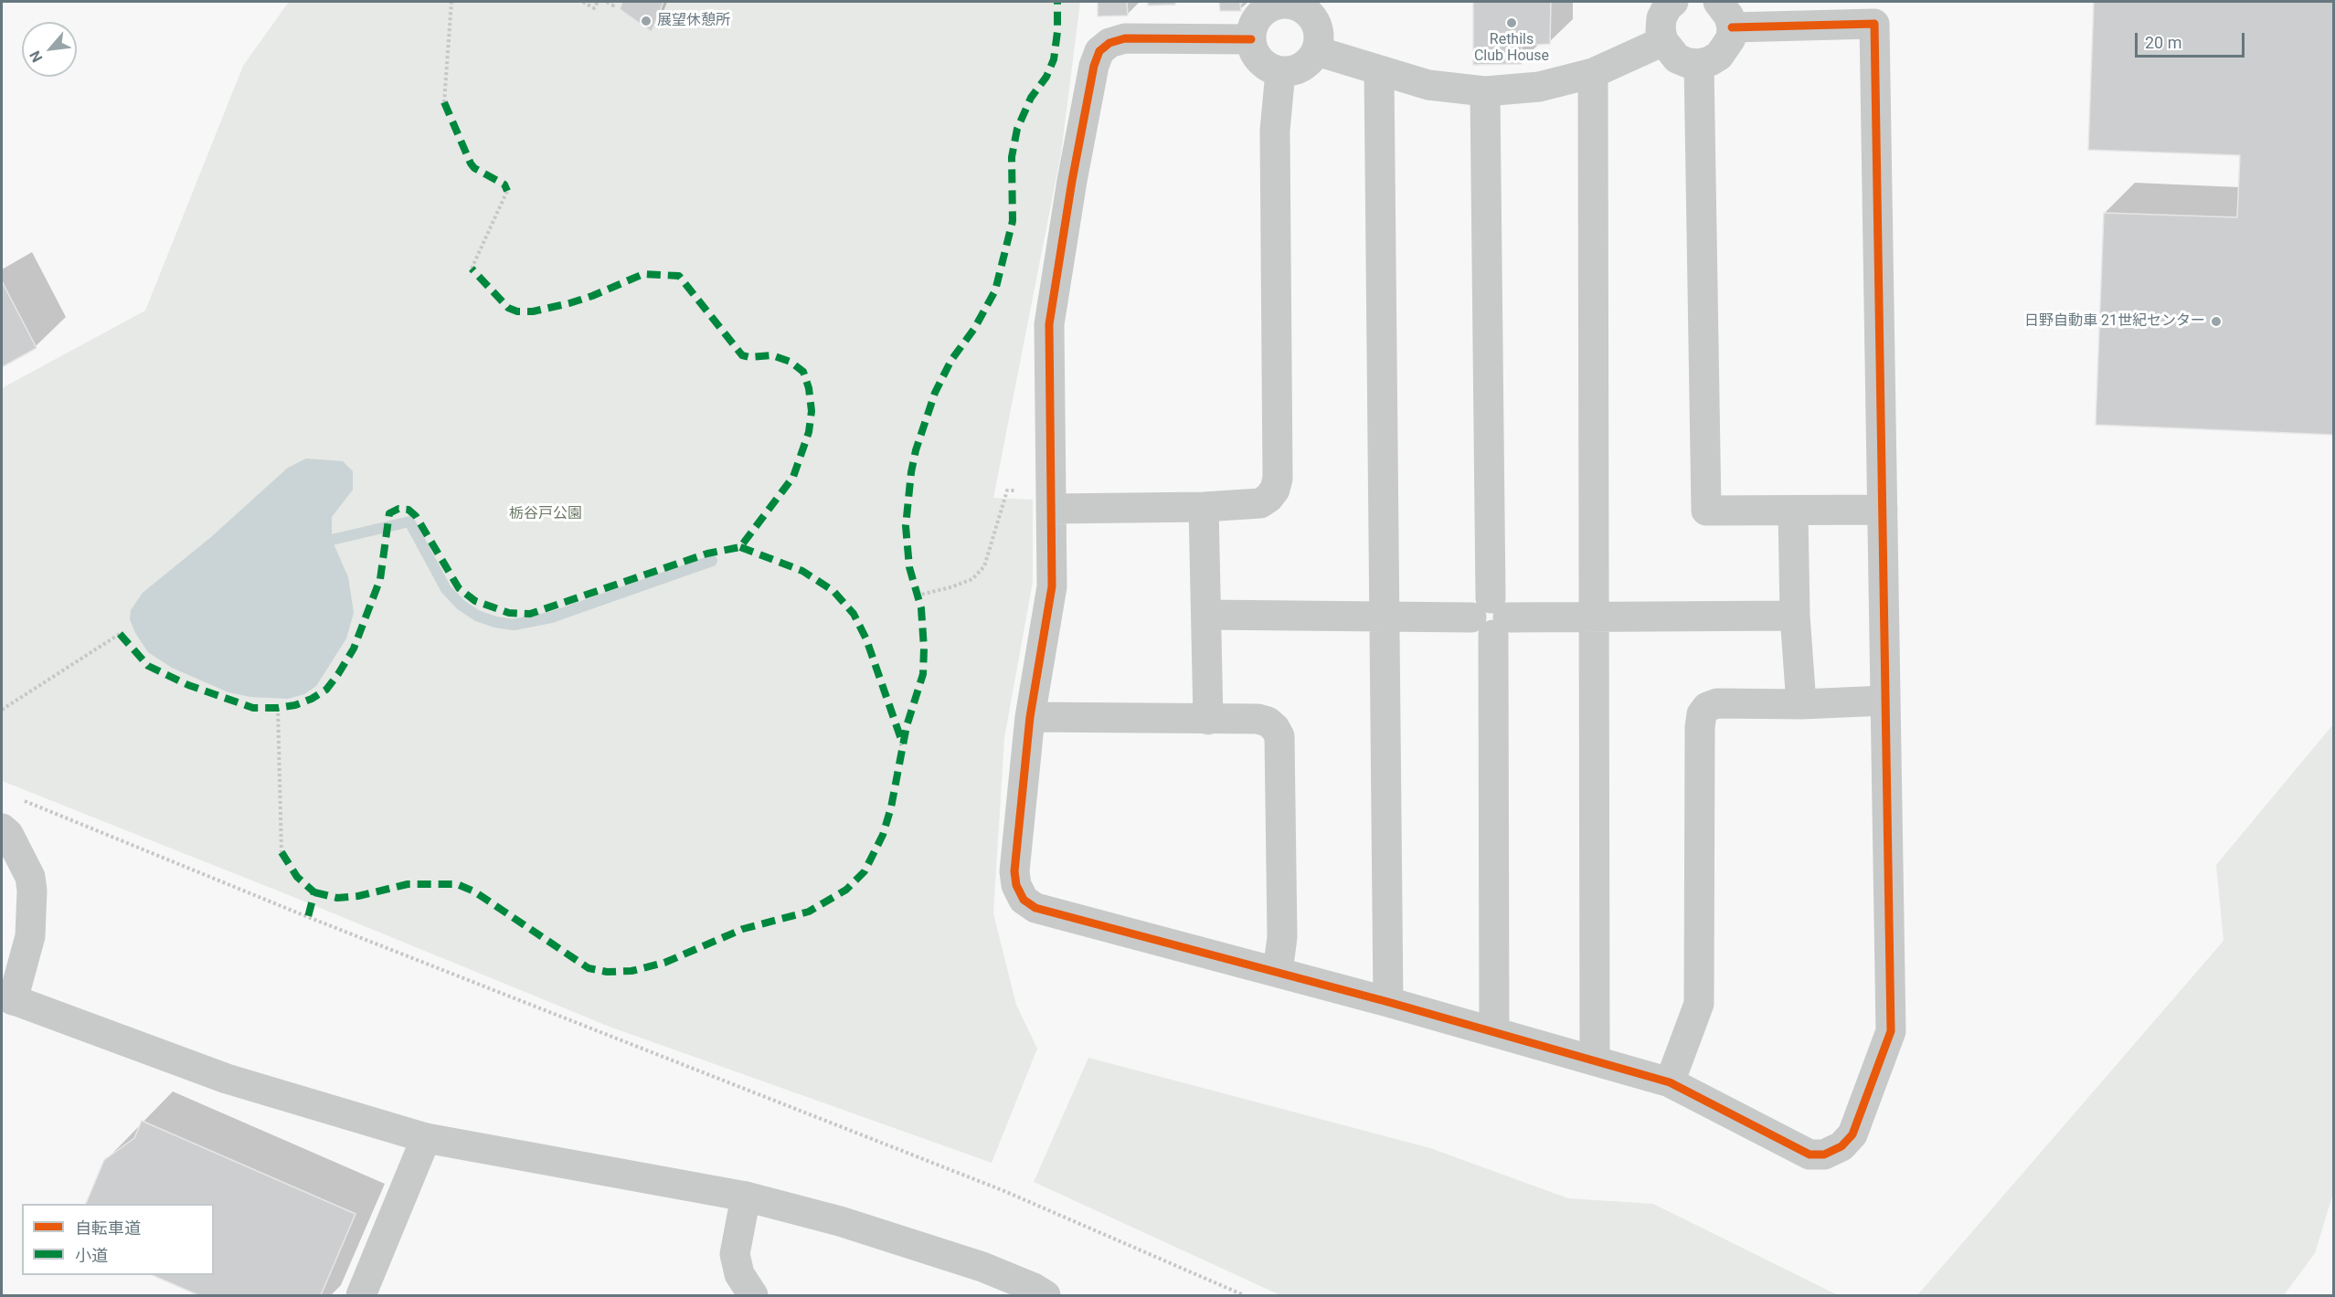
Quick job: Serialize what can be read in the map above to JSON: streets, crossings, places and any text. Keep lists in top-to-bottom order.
{
  "parks": ["栃谷戸公園"],
  "places": ["展望休憩所", "Rethils Club House", "日野自動車 21世紀センター"],
  "legend": ["自転車道", "小道"],
  "scale_bar": "20 m",
  "north": "bottom left"
}
